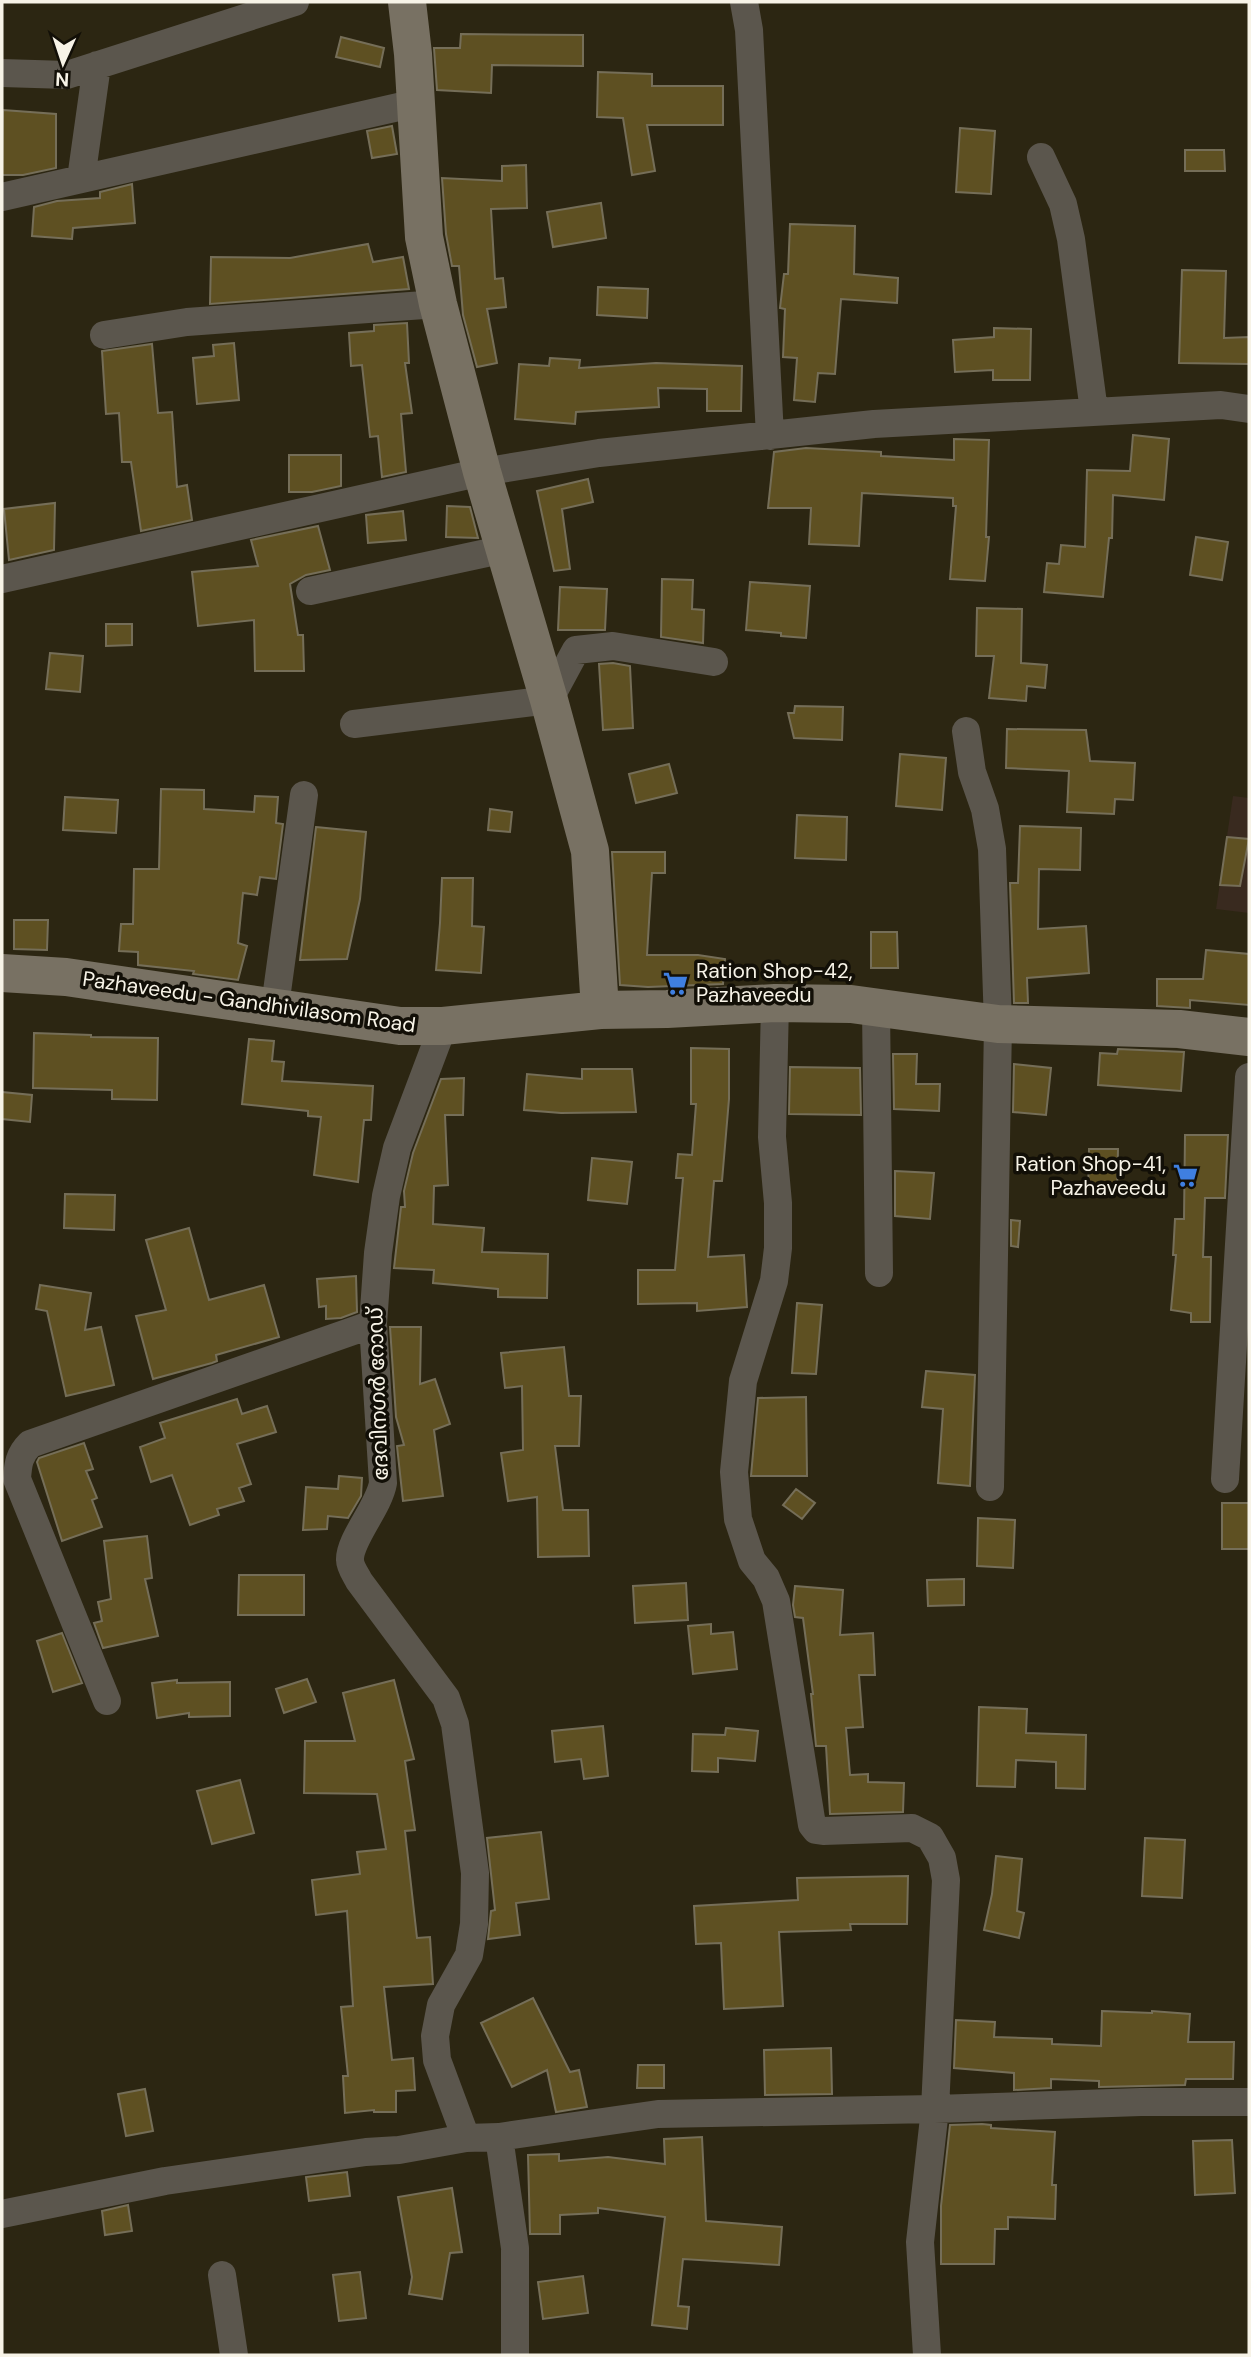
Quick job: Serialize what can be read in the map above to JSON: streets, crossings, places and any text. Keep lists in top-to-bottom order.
{
  "streets": {
    "street": ["Pazhaveedu - Gandhivilasom Road", "ദേവിനഗർ റോഡ്"]
  },
  "crossings": [
    ["Pazhaveedu - Gandhivilasom Road", "ദേവിനഗർ റോഡ്"]
  ],
  "places": {
    "supermarket": ["Ration Shop-42, Pazhaveedu", "Ration Shop-41, Pazhaveedu"]
  },
  "north": "bottom"
}
